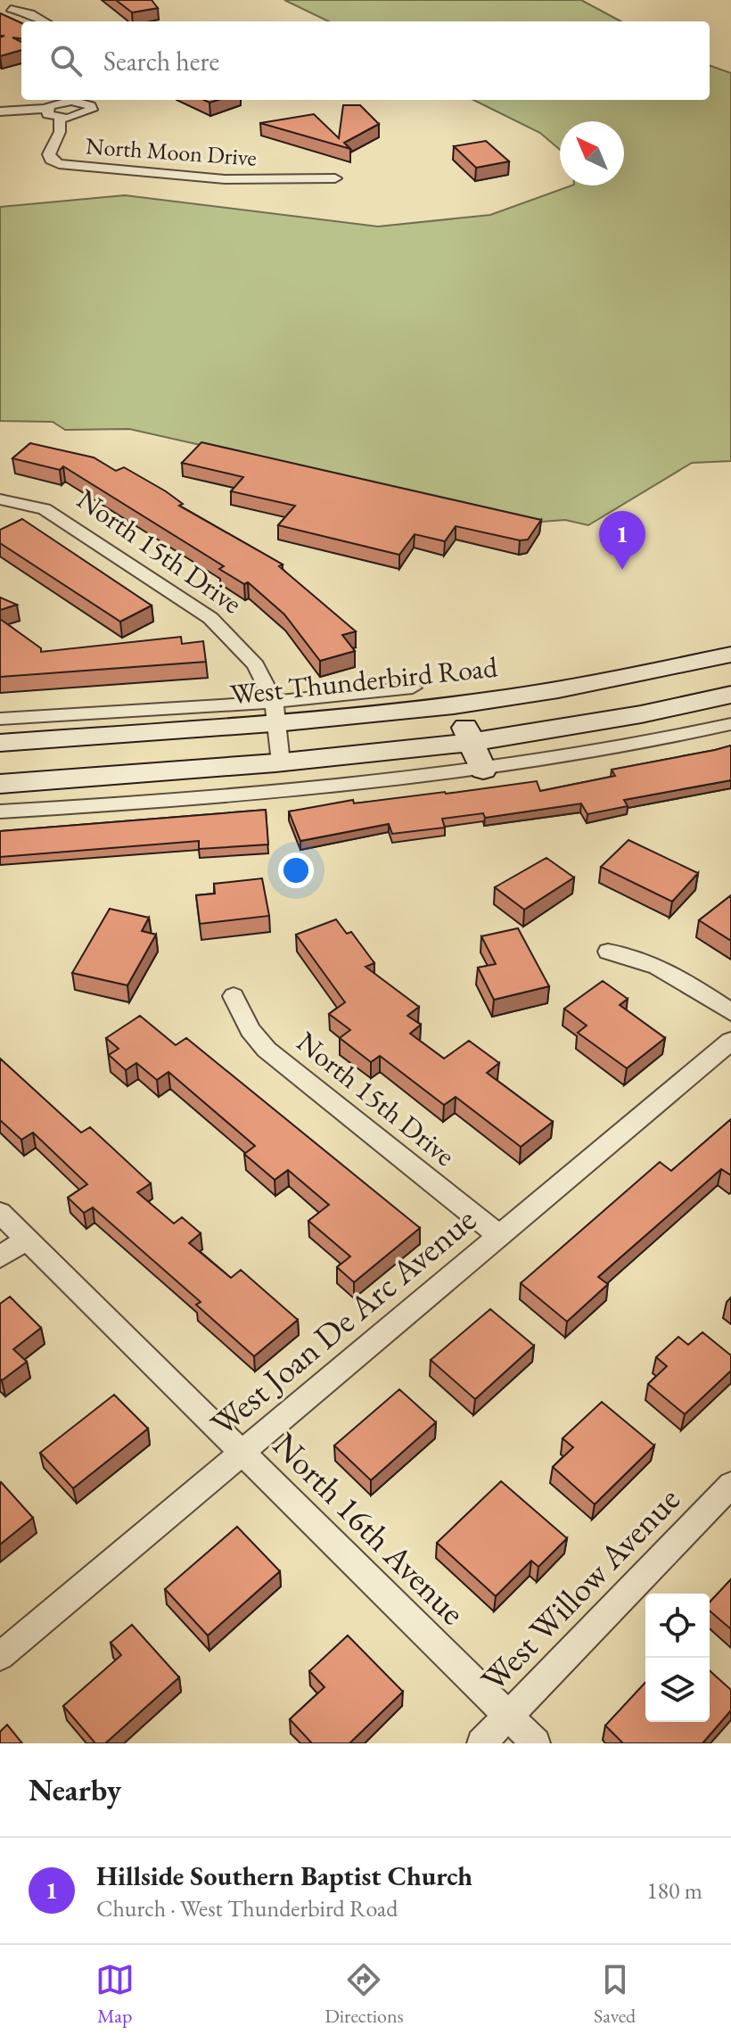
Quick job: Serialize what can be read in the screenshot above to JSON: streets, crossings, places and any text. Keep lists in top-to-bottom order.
{
  "streets": {
    "main road": ["West Thunderbird Road"],
    "street": [
      "North Moon Drive",
      "North 15th Drive",
      "West Joan De Arc Avenue",
      "North 16th Avenue",
      "West Willow Avenue"
    ]
  },
  "crossings": [
    ["North 15th Drive", "West Thunderbird Road"],
    ["North 15th Drive", "West Joan De Arc Avenue"],
    ["West Joan De Arc Avenue", "North 16th Avenue"],
    ["North 16th Avenue", "West Willow Avenue"]
  ],
  "north": "top left",
  "page": {
    "search": "Search here",
    "pins": "1",
    "heading": "Nearby",
    "list": [
      {
        "mark": "1",
        "name": "Hillside Southern Baptist Church",
        "note": "Church · West Thunderbird Road",
        "value": "180 m"
      }
    ],
    "nav": ["Map", "Directions", "Saved"]
  }
}
